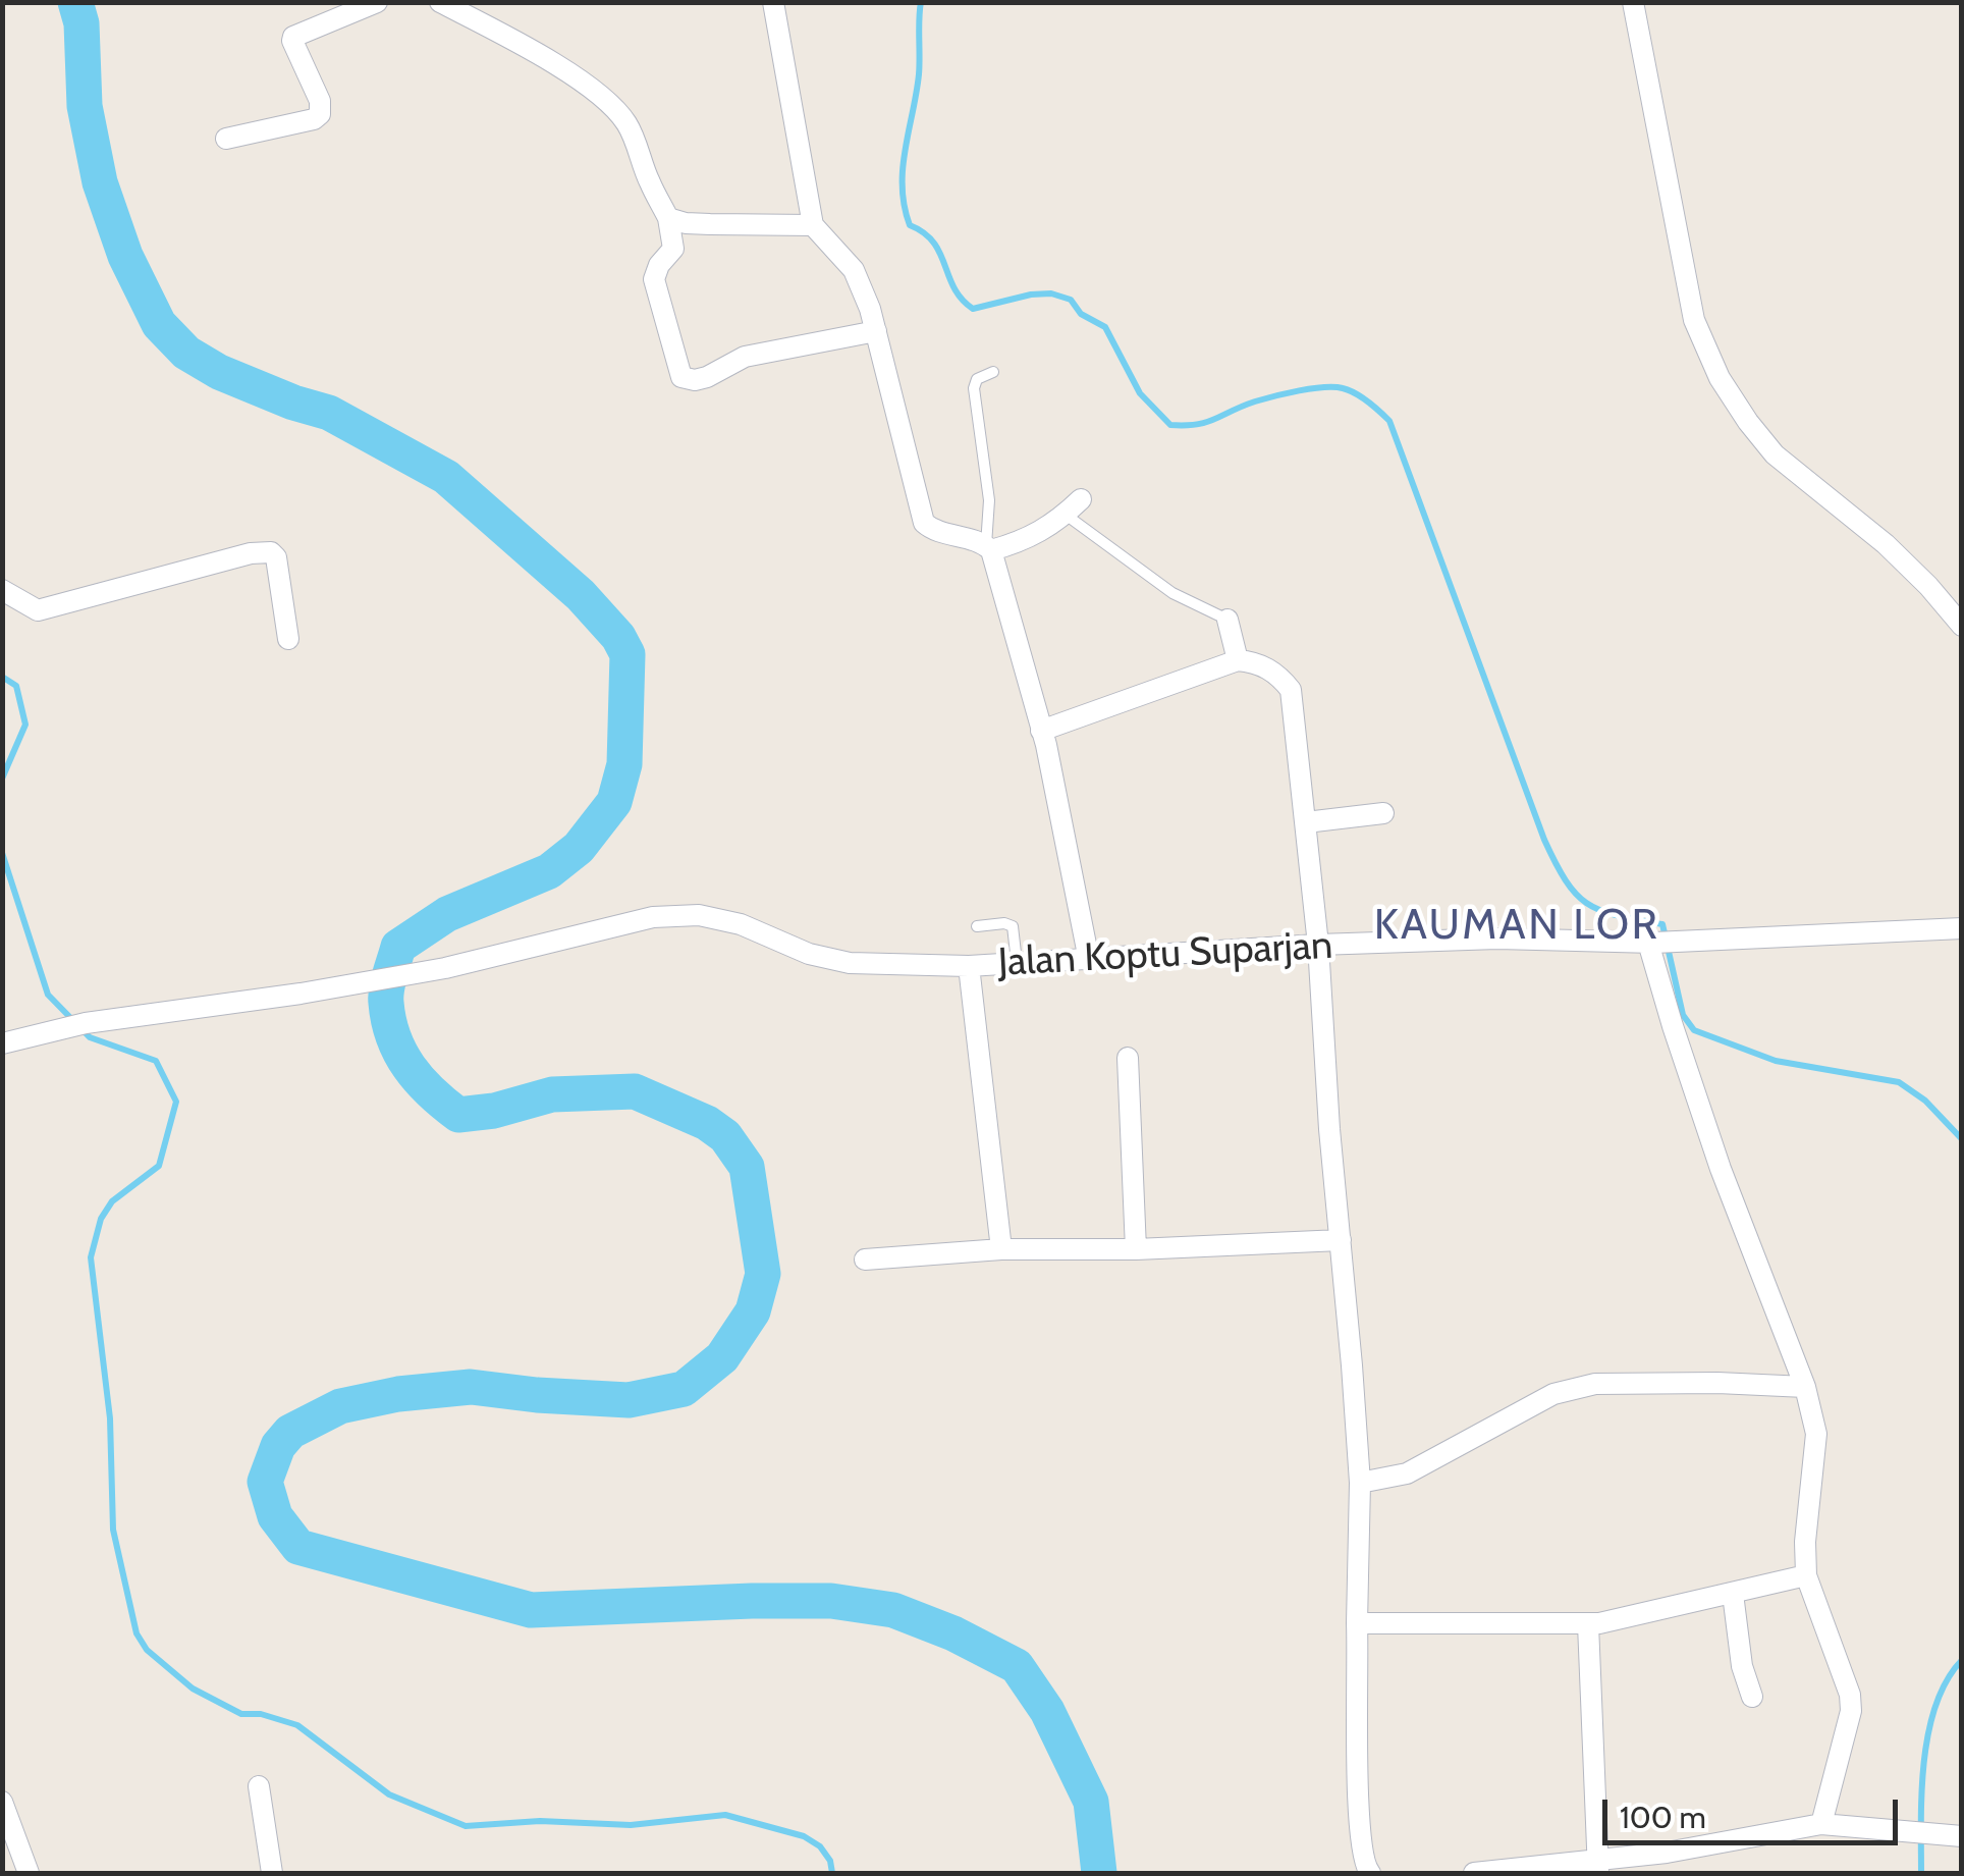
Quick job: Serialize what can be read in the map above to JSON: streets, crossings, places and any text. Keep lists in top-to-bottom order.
{
  "streets": {
    "street": ["Jalan Koptu Suparjan"]
  },
  "districts": ["KAUMAN LOR"],
  "scale_bar": "100 m"
}
